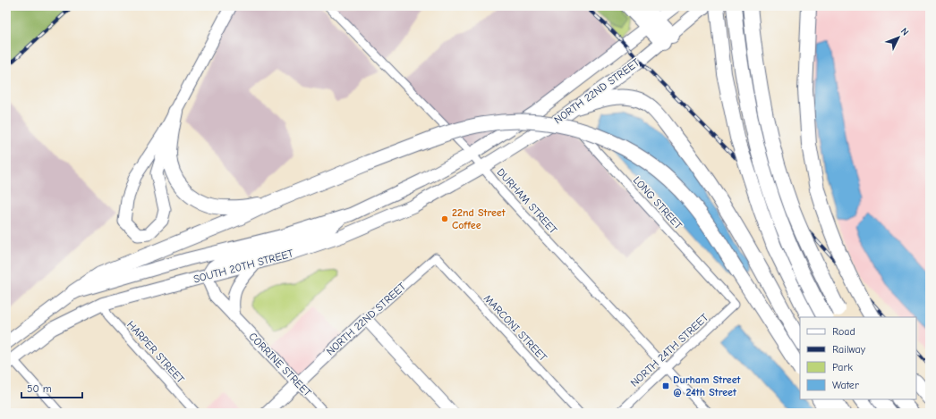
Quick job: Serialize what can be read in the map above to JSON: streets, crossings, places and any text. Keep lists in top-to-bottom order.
{
  "streets": {
    "main road": ["NORTH 22ND STREET", "SOUTH 20TH STREET"],
    "street": [
      "DURHAM STREET",
      "LONG STREET",
      "MARCONI STREET",
      "NORTH 24TH STREET",
      "HARPER STREET",
      "CORRINE STREET"
    ]
  },
  "crossings": [
    ["NORTH 22ND STREET", "DURHAM STREET"],
    ["NORTH 22ND STREET", "LONG STREET"],
    ["NORTH 22ND STREET", "SOUTH 20TH STREET"],
    ["NORTH 22ND STREET", "MARCONI STREET"],
    ["NORTH 22ND STREET", "CORRINE STREET"],
    ["DURHAM STREET", "SOUTH 20TH STREET"],
    ["DURHAM STREET", "NORTH 24TH STREET"],
    ["LONG STREET", "NORTH 24TH STREET"],
    ["SOUTH 20TH STREET", "HARPER STREET"],
    ["SOUTH 20TH STREET", "CORRINE STREET"]
  ],
  "places": {
    "other": ["22nd Street Coffee"],
    "transit": ["Durham Street @ 24th Street"]
  },
  "legend": [
    "Road",
    "Railway",
    "Park",
    "Water"
  ],
  "scale_bar": "50 m",
  "north": "top right"
}
